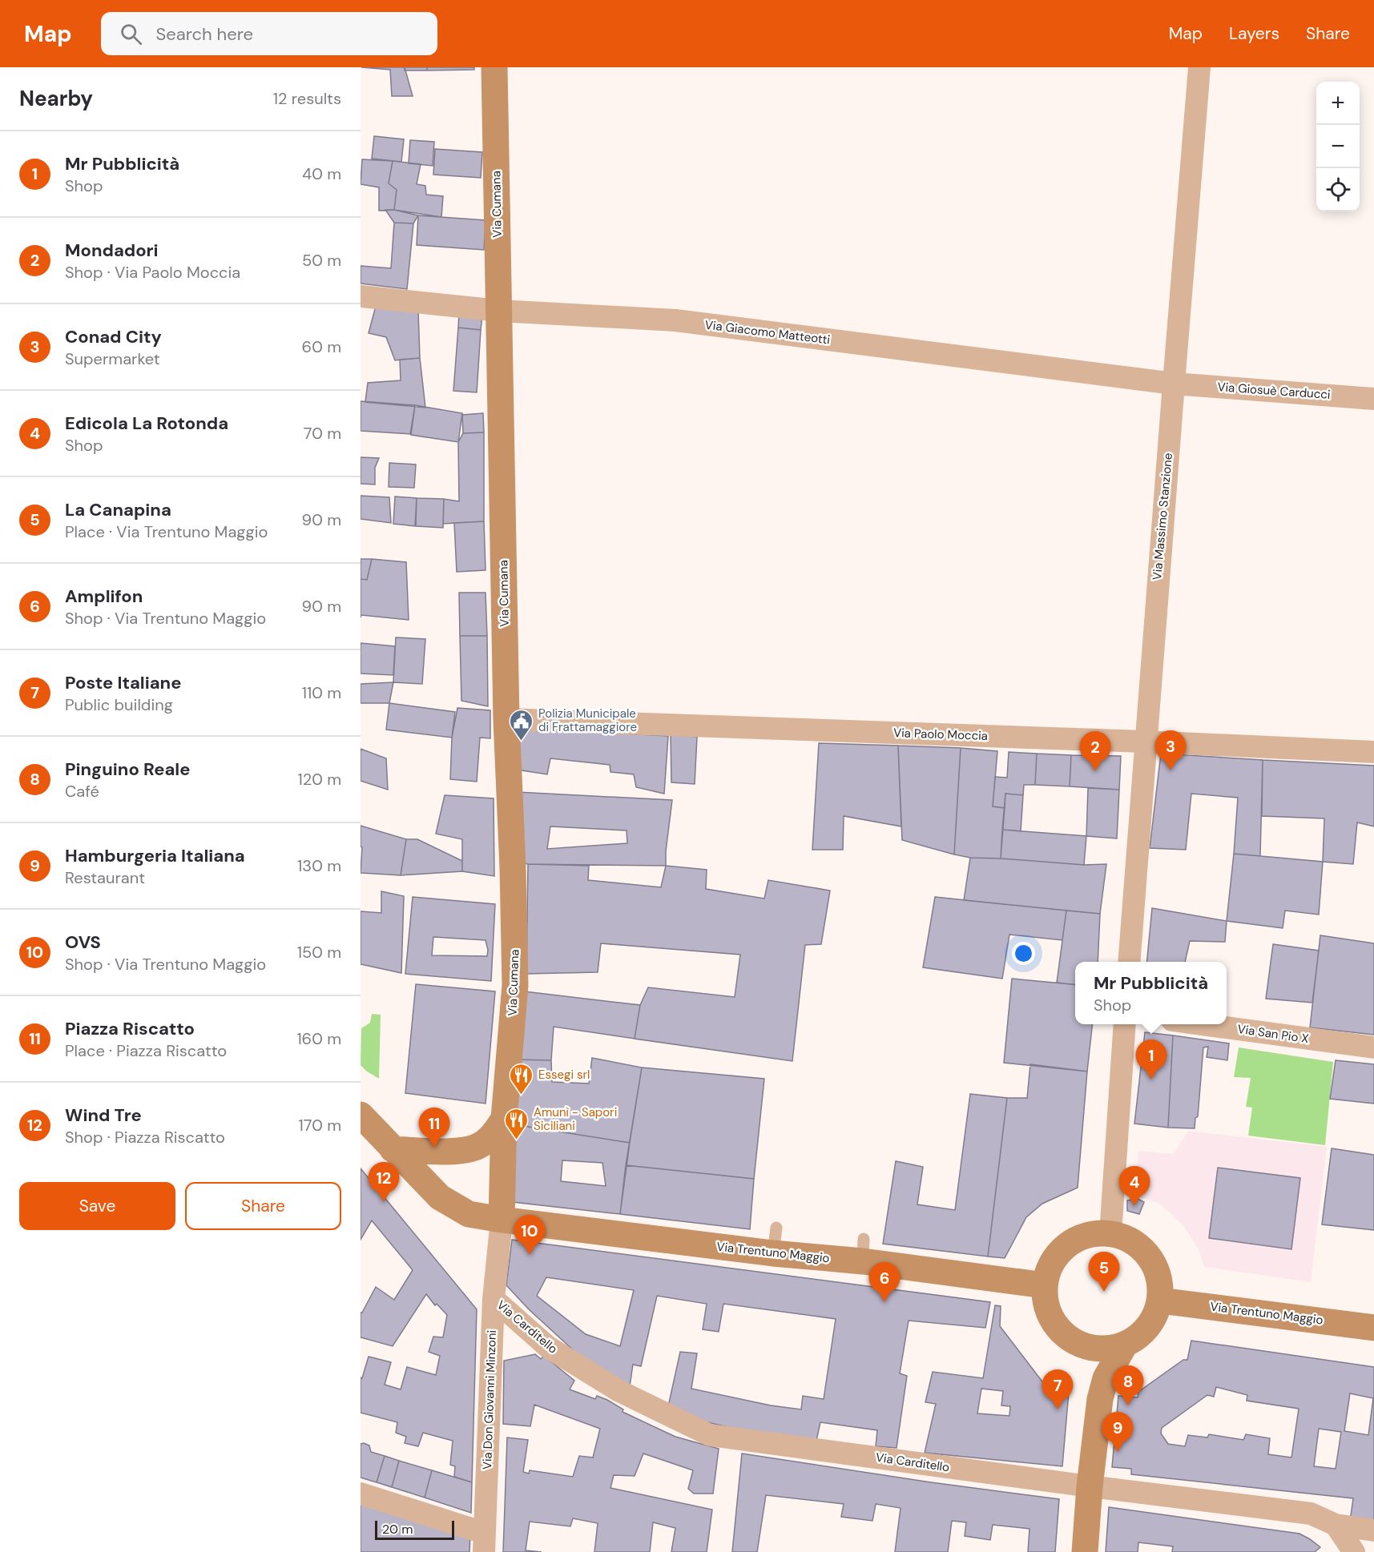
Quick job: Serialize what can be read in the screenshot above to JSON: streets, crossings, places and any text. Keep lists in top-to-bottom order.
{
  "streets": {
    "street": [
      "Via Cumana",
      "Via Giacomo Matteotti",
      "Via Giosuè Carducci",
      "Via Massimo Stanzione",
      "Via Paolo Moccia",
      "Via San Pio X",
      "Via Trentuno Maggio",
      "Via Carditello",
      "Via Don Giovanni Minzoni"
    ]
  },
  "crossings": [
    ["Via Cumana", "Via Giacomo Matteotti"],
    ["Via Cumana", "Via Paolo Moccia"],
    ["Via Cumana", "Via Trentuno Maggio"],
    ["Via Cumana", "Via Don Giovanni Minzoni"],
    ["Via Giacomo Matteotti", "Via Giosuè Carducci"],
    ["Via Giacomo Matteotti", "Via Massimo Stanzione"],
    ["Via Giosuè Carducci", "Via Massimo Stanzione"],
    ["Via Massimo Stanzione", "Via Paolo Moccia"],
    ["Via Trentuno Maggio", "Via Don Giovanni Minzoni"],
    ["Via Carditello", "Via Don Giovanni Minzoni"]
  ],
  "places": {
    "public building": ["Polizia Municipale di Frattamaggiore"],
    "restaurant": ["Essegi srl", "Amunì - Sapori Siciliani"]
  },
  "scale_bar": "20 m",
  "page": {
    "header": "Map",
    "search": "Search here",
    "nav": ["Map", "Layers", "Share"],
    "heading": ["Nearby", "12 results"],
    "map_buttons": ["+", "−"],
    "list": [
      {
        "mark": "1",
        "name": "Mr Pubblicità",
        "note": "Shop",
        "value": "40 m"
      },
      {
        "mark": "2",
        "name": "Mondadori",
        "note": "Shop · Via Paolo Moccia",
        "value": "50 m"
      },
      {
        "mark": "3",
        "name": "Conad City",
        "note": "Supermarket",
        "value": "60 m"
      },
      {
        "mark": "4",
        "name": "Edicola La Rotonda",
        "note": "Shop",
        "value": "70 m"
      },
      {
        "mark": "5",
        "name": "La Canapina",
        "note": "Place · Via Trentuno Maggio",
        "value": "90 m"
      },
      {
        "mark": "6",
        "name": "Amplifon",
        "note": "Shop · Via Trentuno Maggio",
        "value": "90 m"
      },
      {
        "mark": "7",
        "name": "Poste Italiane",
        "note": "Public building",
        "value": "110 m"
      },
      {
        "mark": "8",
        "name": "Pinguino Reale",
        "note": "Café",
        "value": "120 m"
      },
      {
        "mark": "9",
        "name": "Hamburgeria Italiana",
        "note": "Restaurant",
        "value": "130 m"
      },
      {
        "mark": "10",
        "name": "OVS",
        "note": "Shop · Via Trentuno Maggio",
        "value": "150 m"
      },
      {
        "mark": "11",
        "name": "Piazza Riscatto",
        "note": "Place · Piazza Riscatto",
        "value": "160 m"
      },
      {
        "mark": "12",
        "name": "Wind Tre",
        "note": "Shop · Piazza Riscatto",
        "value": "170 m"
      }
    ],
    "pins": [
      "3",
      "2",
      "1",
      "11",
      "12",
      "4",
      "10",
      "5",
      "6",
      "8",
      "7",
      "9"
    ],
    "popup": ["Mr Pubblicità", "Shop"],
    "buttons": ["Save", "Share"],
    "scale": "20 m"
  }
}
